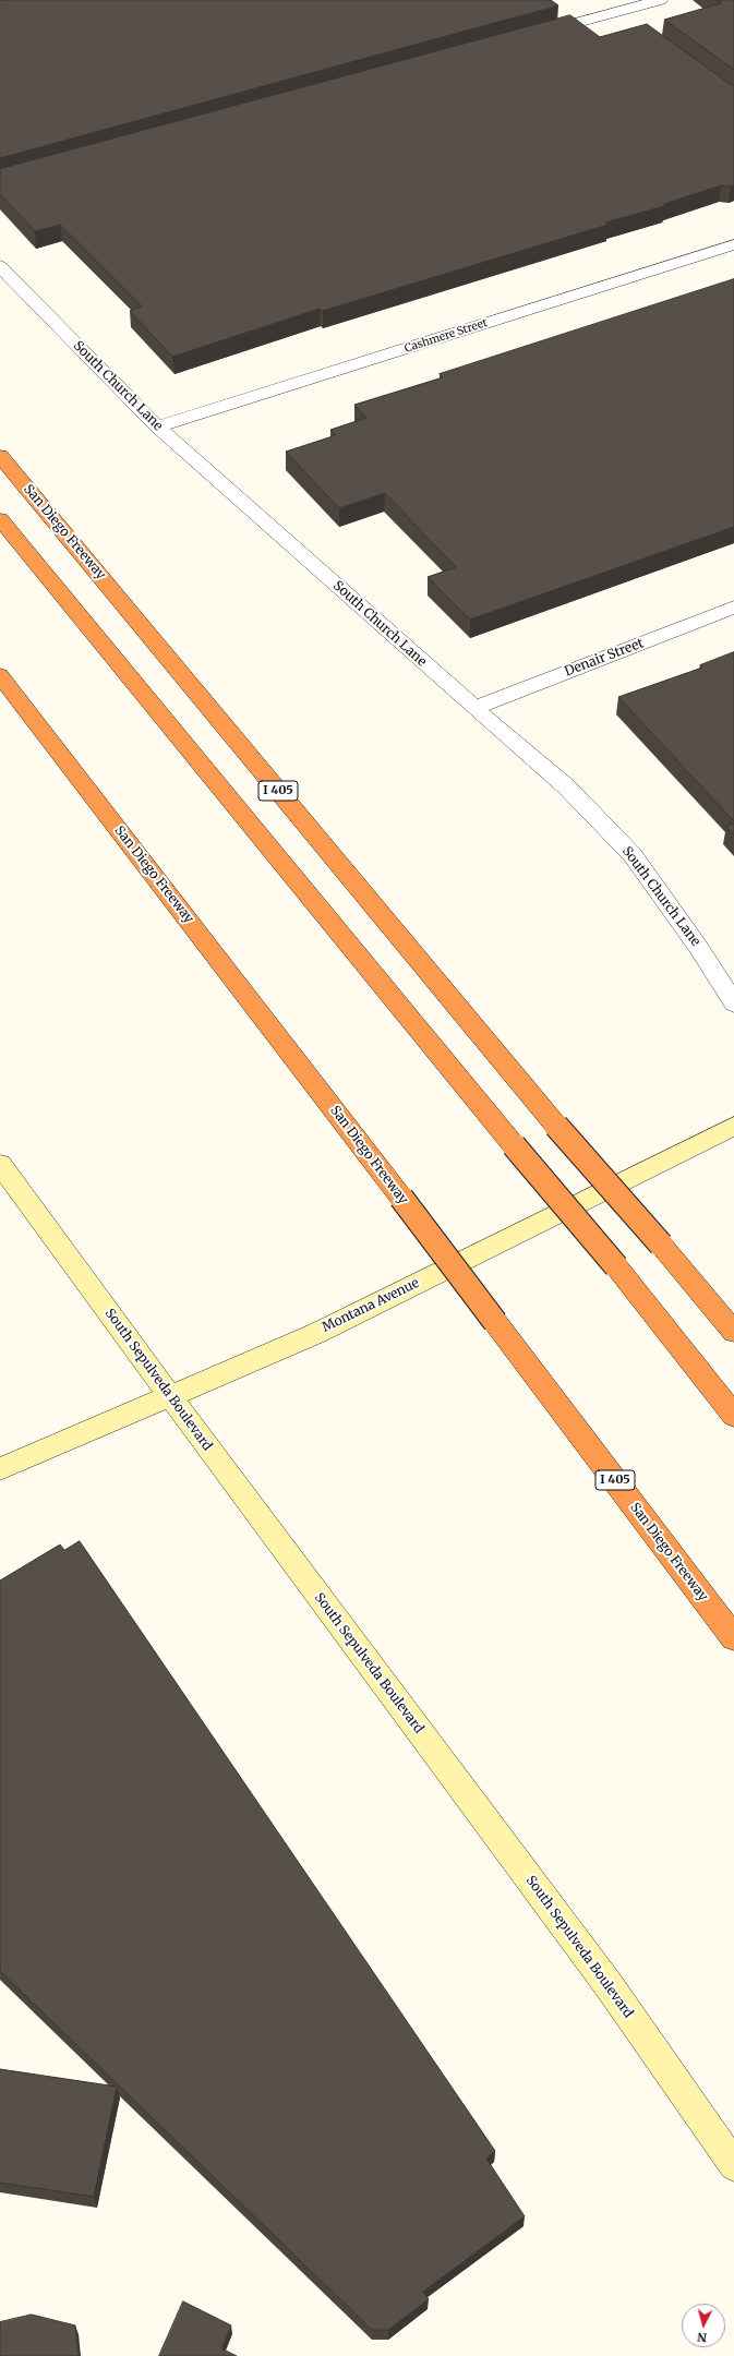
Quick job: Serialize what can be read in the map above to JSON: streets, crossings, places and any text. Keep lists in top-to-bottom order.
{
  "streets": {
    "highway": ["San Diego Freeway", "I 405"],
    "main road": ["Montana Avenue", "South Sepulveda Boulevard"],
    "street": ["Cashmere Street", "South Church Lane", "Denair Street"]
  },
  "crossings": [
    ["Cashmere Street", "South Church Lane"],
    ["South Church Lane", "Denair Street"],
    ["Montana Avenue", "South Sepulveda Boulevard"]
  ],
  "north": "bottom"
}
